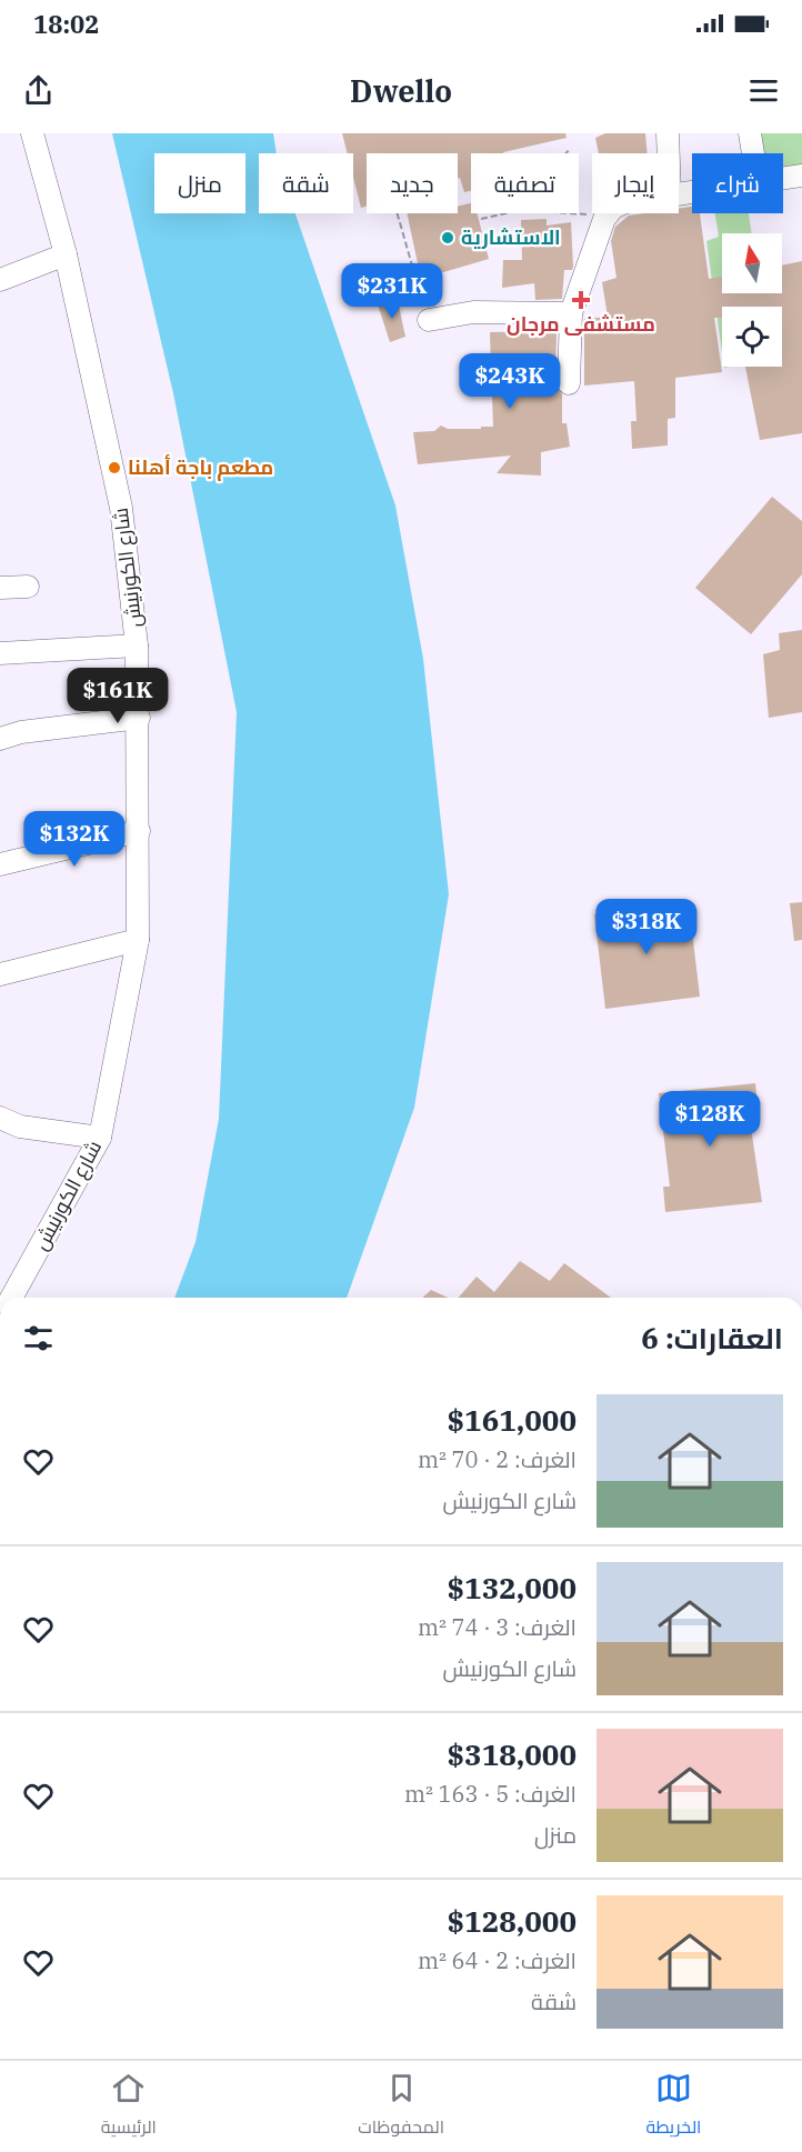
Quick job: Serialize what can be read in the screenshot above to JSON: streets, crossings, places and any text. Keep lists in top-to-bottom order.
{
  "streets": {
    "street": ["شارع الكورنيش"]
  },
  "places": {
    "other": ["الاستشارية", "مطعم باجة أهلنا"],
    "health": ["مستشفى مرجان"]
  },
  "north": "top",
  "page": {
    "status": "18:02",
    "header": "Dwello",
    "chip": [
      "شراء",
      "إيجار",
      "تصفية",
      "جديد",
      "شقة",
      "منزل"
    ],
    "price": [
      "$231K",
      "$243K",
      "$161K",
      "$132K",
      "$318K",
      "$128K"
    ],
    "heading": "العقارات: 6",
    "list": [
      {
        "name": "$161,000",
        "note": "الغرف: 2 · 70 m² · شارع الكورنيش"
      },
      {
        "name": "$132,000",
        "note": "الغرف: 3 · 74 m² · شارع الكورنيش"
      },
      {
        "name": "$318,000",
        "note": "الغرف: 5 · 163 m² · منزل"
      },
      {
        "name": "$128,000",
        "note": "الغرف: 2 · 64 m² · شقة"
      }
    ],
    "tabs": ["الخريطة", "المحفوظات", "الرئيسية"]
  }
}
